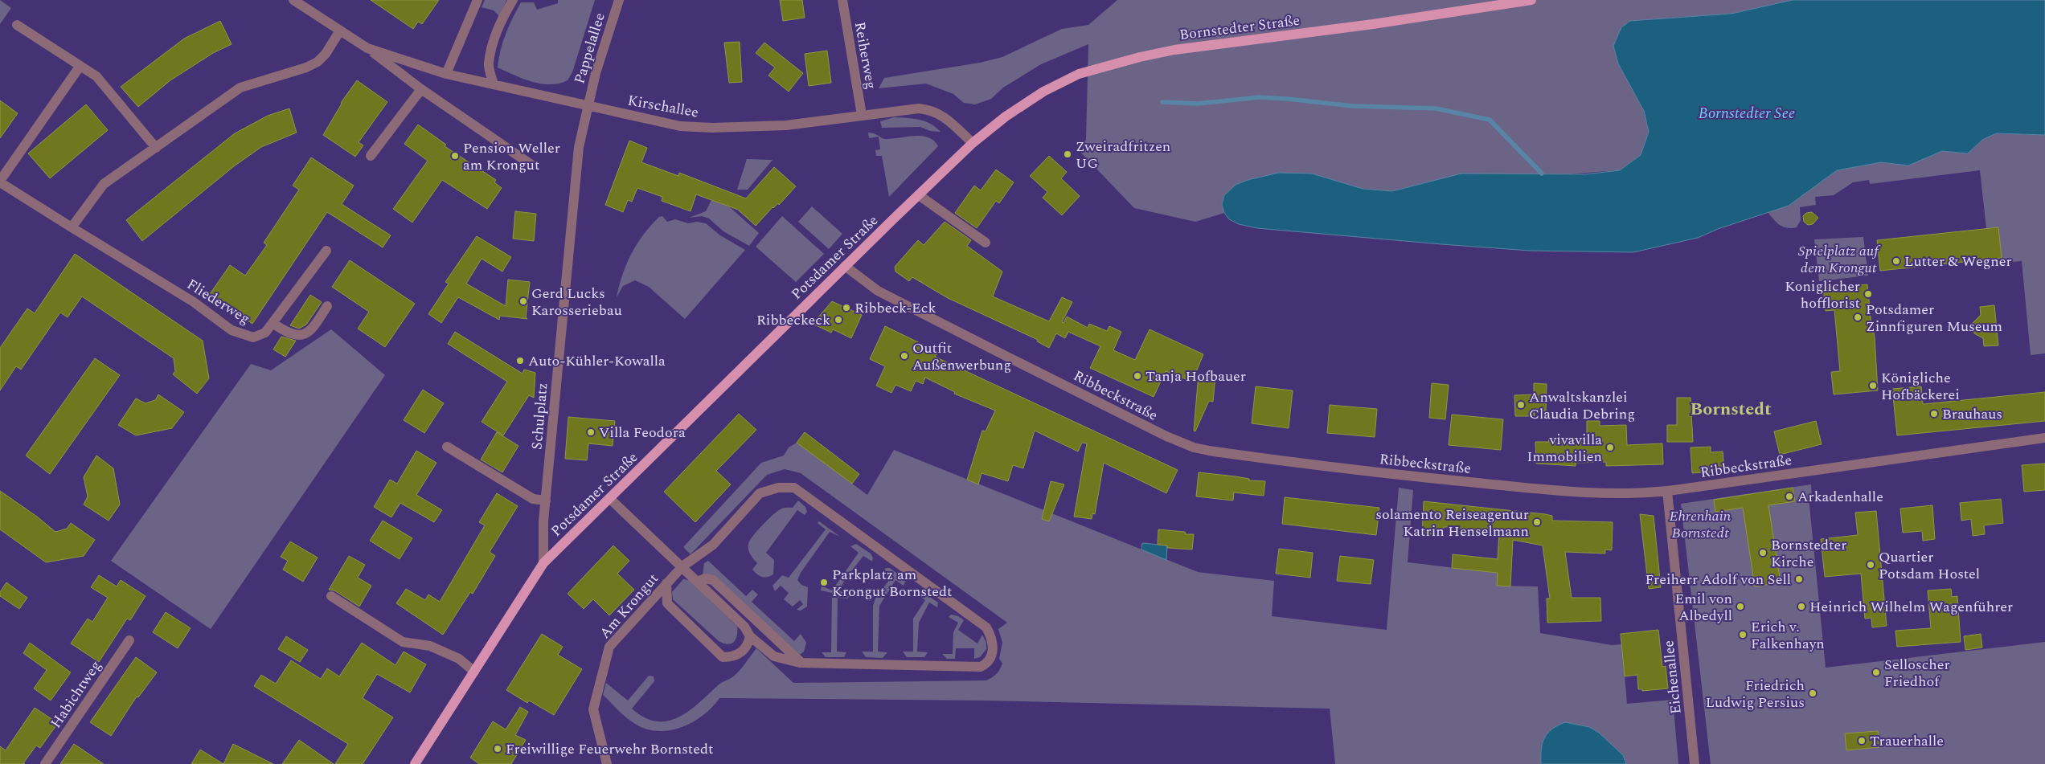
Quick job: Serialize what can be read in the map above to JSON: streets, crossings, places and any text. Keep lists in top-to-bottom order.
{
  "streets": {
    "main road": ["Bornstedter Straße", "Potsdamer Straße"],
    "street": [
      "Pappelallee",
      "Reiherweg",
      "Kirschallee",
      "Fliederweg",
      "Ribbeckstraße",
      "Schulplatz",
      "Am Krongut",
      "Eichenallee",
      "Habichtweg"
    ]
  },
  "crossings": [
    ["Bornstedter Straße", "Kirschallee"],
    ["Bornstedter Straße", "Potsdamer Straße"],
    ["Pappelallee", "Kirschallee"],
    ["Pappelallee", "Schulplatz"],
    ["Reiherweg", "Kirschallee"],
    ["Kirschallee", "Potsdamer Straße"],
    ["Kirschallee", "Schulplatz"],
    ["Potsdamer Straße", "Ribbeckstraße"],
    ["Potsdamer Straße", "Schulplatz"],
    ["Ribbeckstraße", "Eichenallee"]
  ],
  "districts": ["Bornstedt"],
  "water": ["Bornstedter See"],
  "parks": ["Spielplatz auf dem Krongut", "Ehrenhain Bornstedt"],
  "places": [
    "Zweiradfritzen UG",
    "Pension Weller am Krongut",
    "Lutter & Wegner",
    "Koniglicher hofflorist",
    "Gerd Lucks Karosseriebau",
    "Ribbeck-Eck",
    "Potsdamer Zinnfiguren Museum",
    "Ribbeckeck",
    "Outfit Außenwerbung",
    "Auto-Kühler-Kowalla",
    "Tanja Hofbauer",
    "Königliche Hofbäckerei",
    "Anwaltskanzlei Claudia Debring",
    "Brauhaus",
    "Villa Feodora",
    "vivavilla Immobilien",
    "Arkadenhalle",
    "solamento Reiseagentur Katrin Henselmann",
    "Bornstedter Kirche",
    "Quartier Potsdam Hostel",
    "Freiherr Adolf von Sell",
    "Parkplatz am Krongut Bornstedt",
    "Emil von Albedyll",
    "Heinrich Wilhelm Wagenführer",
    "Erich v. Falkenhayn",
    "Selloscher Friedhof",
    "Friedrich Ludwig Persius",
    "Trauerhalle",
    "Freiwillige Feuerwehr Bornstedt"
  ]
}
